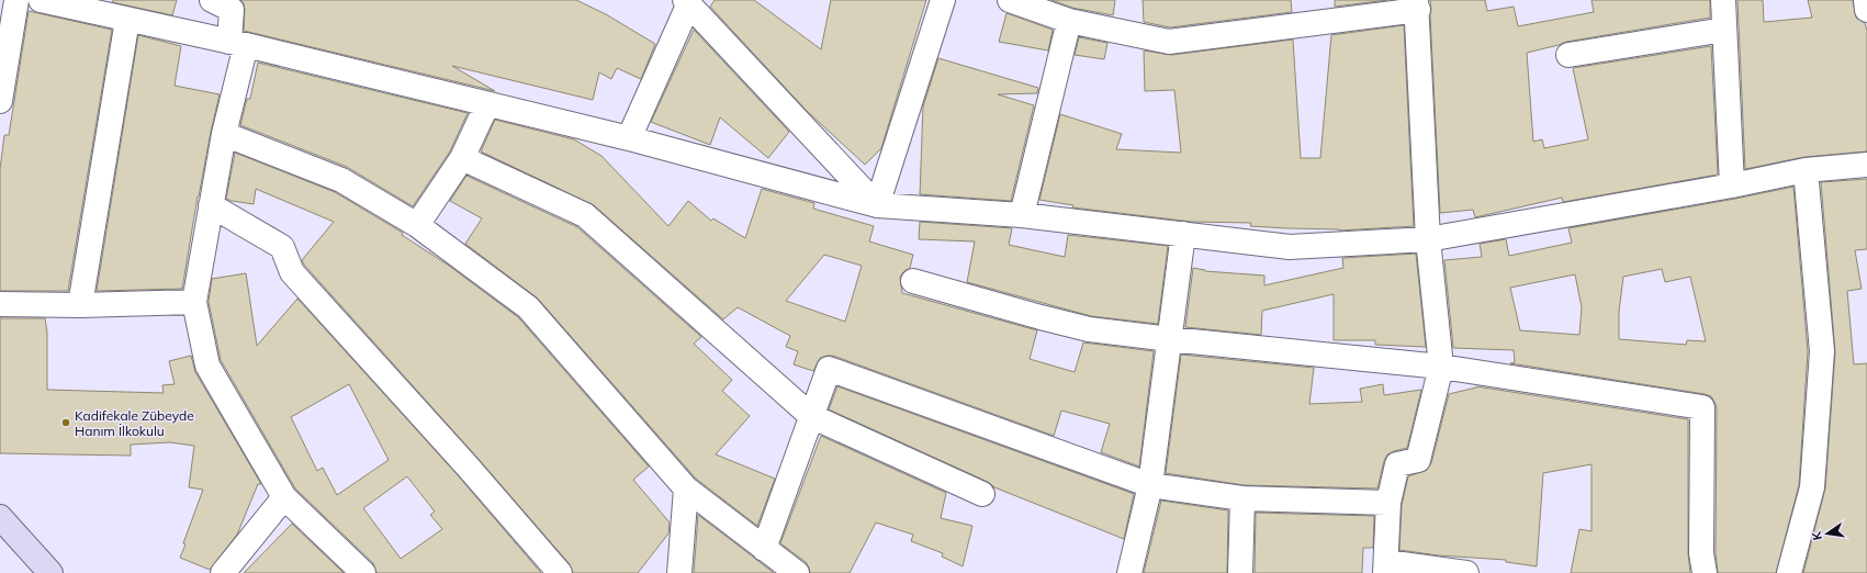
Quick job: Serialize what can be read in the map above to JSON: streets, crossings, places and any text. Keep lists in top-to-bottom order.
{
  "places": ["Kadifekale Zübeyde Hanım İlkokulu"],
  "north": "left"
}
